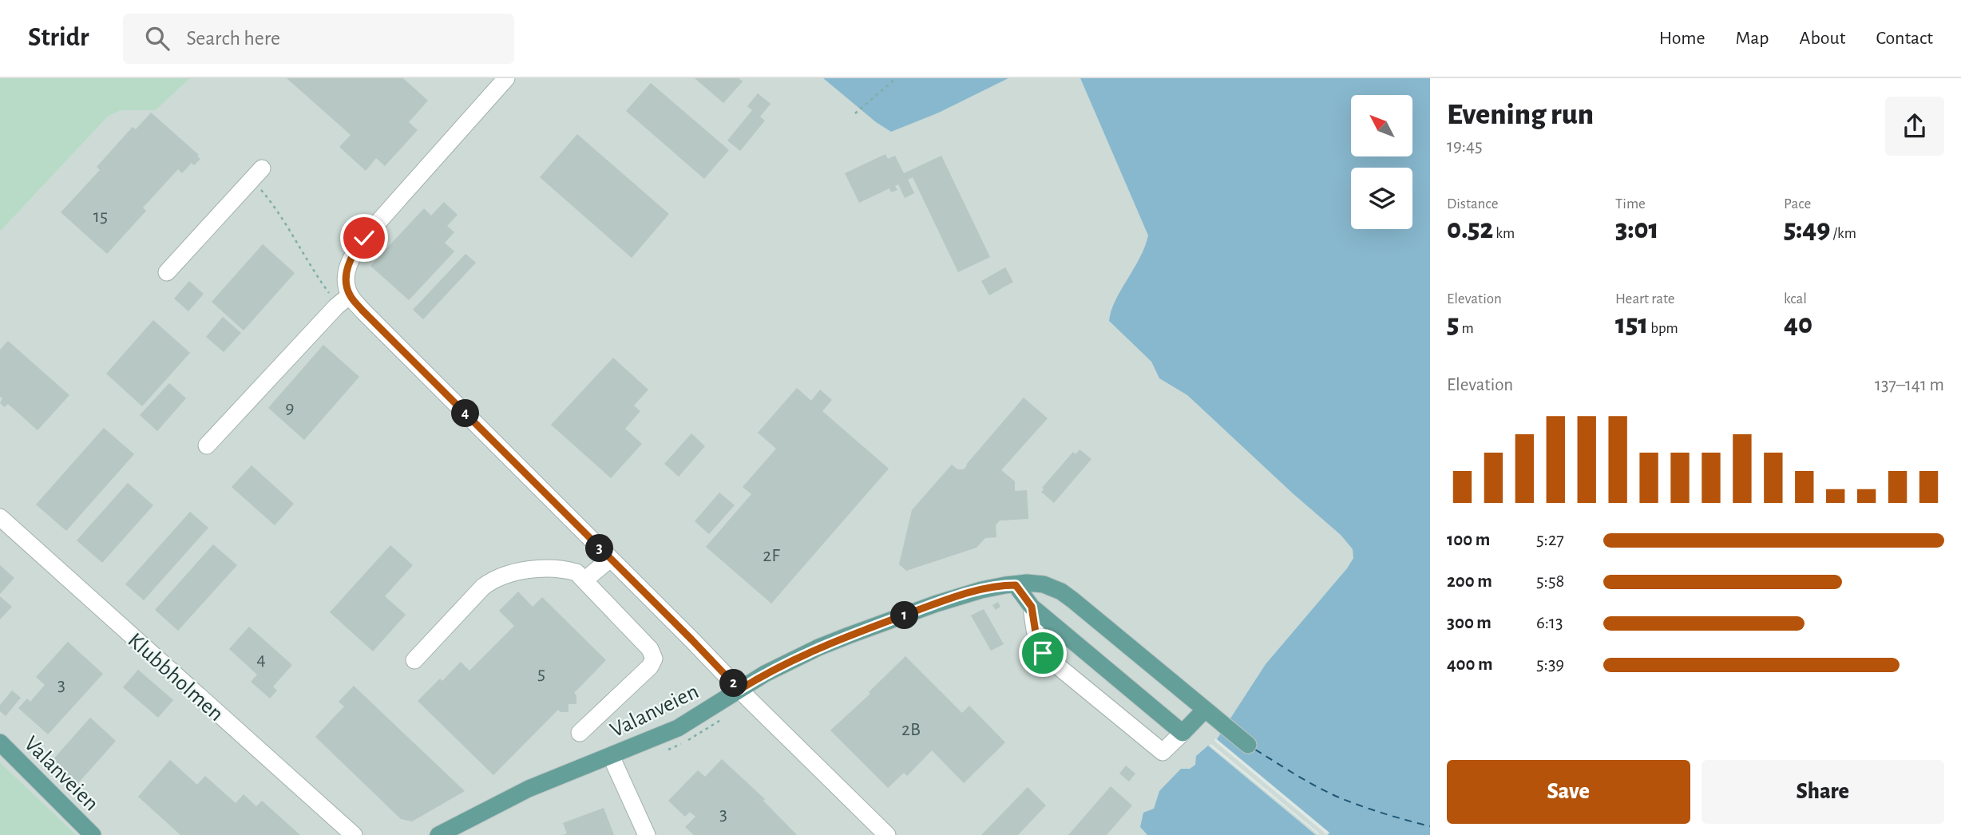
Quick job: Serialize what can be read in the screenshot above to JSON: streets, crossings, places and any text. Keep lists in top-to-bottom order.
{
  "streets": {
    "main road": ["Valanveien"],
    "street": ["Klubbholmen"]
  },
  "house_numbers": [
    "15",
    "9",
    "2F",
    "4",
    "5",
    "3",
    "2B",
    "3"
  ],
  "north": "top left",
  "page": {
    "header": "Stridr",
    "search": "Search here",
    "nav": [
      "Home",
      "Map",
      "About",
      "Contact"
    ],
    "heading": ["Evening run", "19:45"],
    "stats": [
      ["Distance", "0.52 km"],
      ["Time", "3:01"],
      ["Pace", "5:49 /km"],
      ["Elevation", "5 m"],
      ["Heart rate", "151 bpm"],
      ["kcal", "40"]
    ],
    "chart": ["Elevation", "137–141 m"],
    "pins": [
      "4",
      "3",
      "1",
      "2"
    ],
    "list": [
      {
        "name": "100 m",
        "note": "5:27"
      },
      {
        "name": "200 m",
        "note": "5:58"
      },
      {
        "name": "300 m",
        "note": "6:13"
      },
      {
        "name": "400 m",
        "note": "5:39"
      }
    ],
    "buttons": ["Save", "Share"]
  }
}
